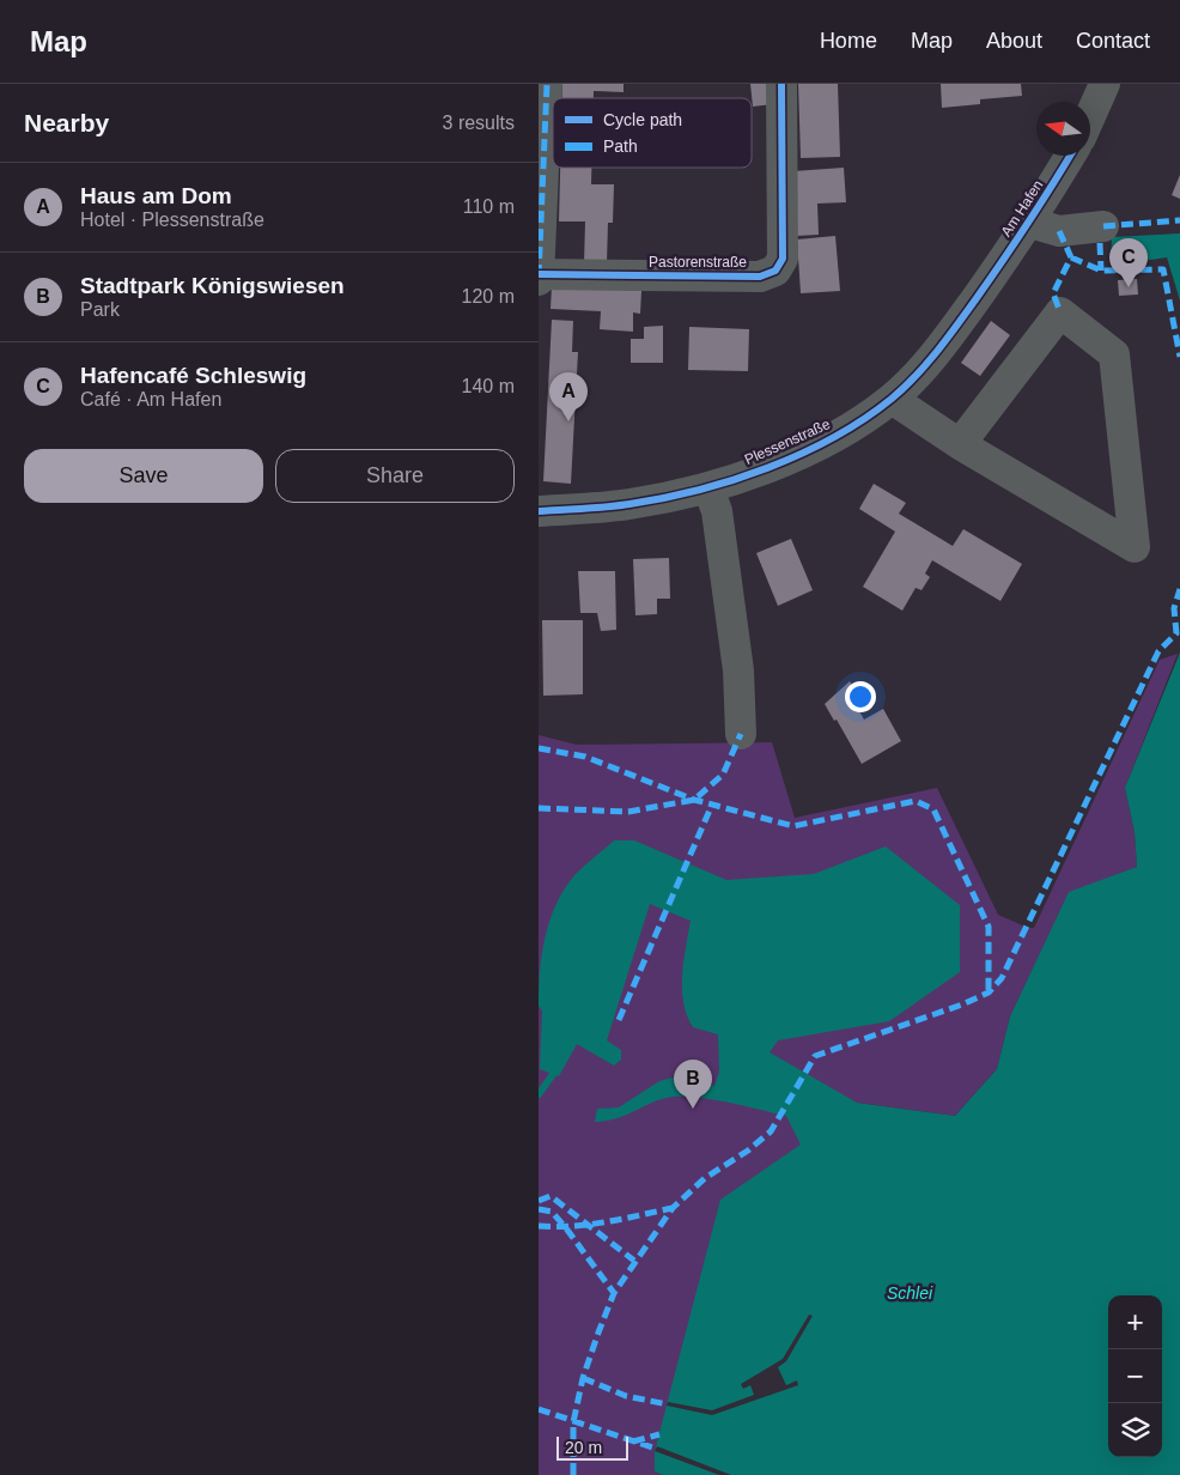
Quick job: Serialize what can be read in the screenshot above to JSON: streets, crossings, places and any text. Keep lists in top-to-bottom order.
{
  "streets": {
    "street": ["Am Hafen", "Pastorenstraße", "Plessenstraße"]
  },
  "crossings": [
    ["Am Hafen", "Plessenstraße"]
  ],
  "water": ["Schlei"],
  "legend": ["Cycle path", "Path"],
  "scale_bar": "20 m",
  "north": "left",
  "page": {
    "header": "Map",
    "nav": [
      "Home",
      "Map",
      "About",
      "Contact"
    ],
    "heading": ["Nearby", "3 results"],
    "list": [
      {
        "mark": "A",
        "name": "Haus am Dom",
        "note": "Hotel · Plessenstraße",
        "value": "110 m"
      },
      {
        "mark": "B",
        "name": "Stadtpark Königswiesen",
        "note": "Park",
        "value": "120 m"
      },
      {
        "mark": "C",
        "name": "Hafencafé Schleswig",
        "note": "Café · Am Hafen",
        "value": "140 m"
      }
    ],
    "pins": ["C", "A", "B"],
    "buttons": ["Save", "Share"],
    "map_buttons": ["+", "−"],
    "scale": "20 m"
  }
}
